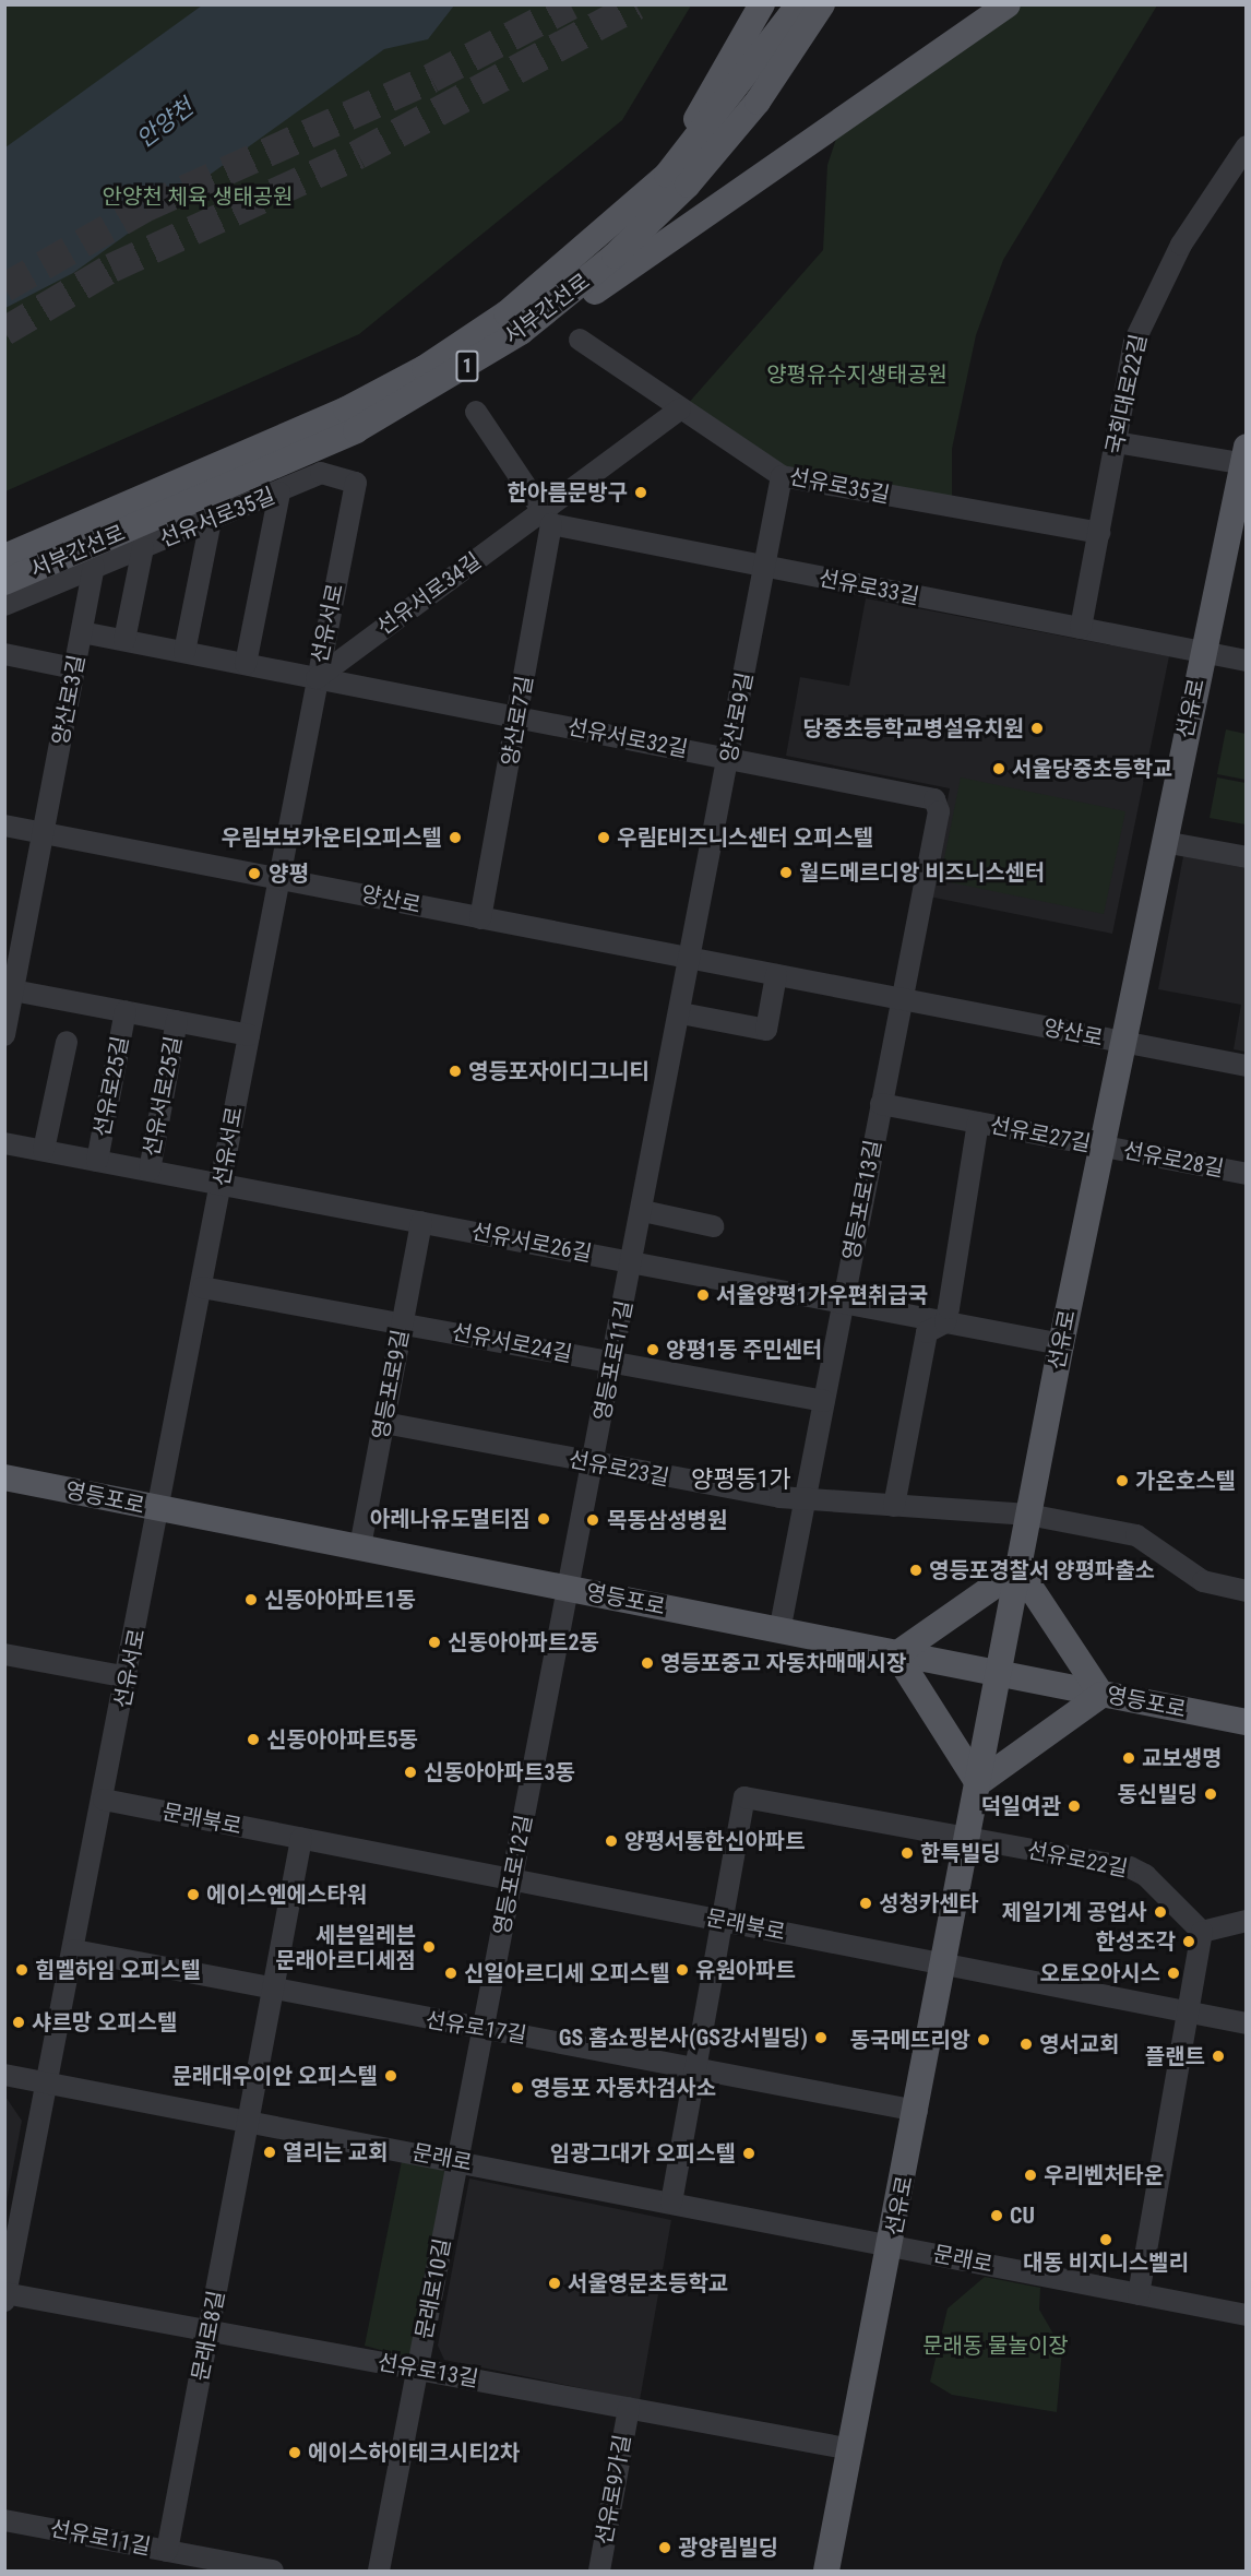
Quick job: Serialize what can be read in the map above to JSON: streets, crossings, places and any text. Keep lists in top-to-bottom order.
{
  "streets": {
    "main road": [
      "서부간선로",
      "1",
      "선유로",
      "영등포로"
    ],
    "street": [
      "국회대로22길",
      "선유로35길",
      "선유서로35길",
      "선유로33길",
      "선유서로34길",
      "선유서로",
      "양산로3길",
      "양산로9길",
      "양산로7길",
      "선유서로32길",
      "양산로",
      "선유로25길",
      "선유서로25길",
      "선유로27길",
      "선유로28길",
      "영등포로13길",
      "선유서로26길",
      "선유서로24길",
      "영등포로11길",
      "영등포로9길",
      "선유로23길",
      "문래북로",
      "선유로22길",
      "영등포로12길",
      "선유로17길",
      "문래로",
      "문래로10길",
      "문래로8길",
      "선유로13길",
      "선유로9가길",
      "선유로11길"
    ]
  },
  "crossings": [
    ["국회대로22길", "선유로35길"],
    ["국회대로22길", "선유로33길"],
    ["국회대로22길", "선유로"],
    ["선유로35길", "선유서로34길"],
    ["선유로35길", "양산로9길"],
    ["선유서로35길", "선유서로"],
    ["선유서로35길", "양산로3길"],
    ["선유로33길", "선유서로34길"],
    ["선유로33길", "선유로"],
    ["선유로33길", "양산로9길"],
    ["선유로33길", "양산로7길"],
    ["선유서로34길", "선유서로"],
    ["선유서로34길", "양산로7길"],
    ["선유서로34길", "선유서로32길"],
    ["선유서로", "선유서로32길"],
    ["선유서로", "양산로"],
    ["선유서로", "선유로25길"],
    ["선유서로", "선유서로26길"],
    ["선유서로", "선유서로24길"],
    ["선유서로", "영등포로"],
    ["선유서로", "문래북로"],
    ["선유서로", "선유로17길"],
    ["선유서로", "문래로"],
    ["선유서로", "선유로13길"],
    ["양산로3길", "선유서로32길"],
    ["양산로3길", "양산로"],
    ["선유로", "양산로"],
    ["선유로", "선유로27길"],
    ["선유로", "선유로28길"],
    ["선유로", "선유로23길"],
    ["선유로", "영등포로"],
    ["선유로", "문래북로"],
    ["선유로", "선유로22길"],
    ["선유로", "선유로17길"],
    ["선유로", "문래로"],
    ["선유로", "선유로13길"],
    ["양산로9길", "선유서로32길"],
    ["양산로9길", "양산로"],
    ["양산로9길", "영등포로11길"],
    ["양산로7길", "선유서로32길"],
    ["양산로7길", "양산로"],
    ["선유서로32길", "양산로"],
    ["선유서로32길", "영등포로13길"],
    ["양산로", "영등포로13길"],
    ["양산로", "영등포로11길"],
    ["선유로25길", "선유서로25길"],
    ["선유로25길", "선유서로26길"],
    ["선유로27길", "선유로28길"],
    ["선유로27길", "영등포로13길"],
    ["영등포로13길", "선유서로26길"],
    ["영등포로13길", "선유서로24길"],
    ["영등포로13길", "선유로23길"],
    ["영등포로13길", "영등포로"],
    ["선유서로26길", "영등포로11길"],
    ["선유서로26길", "영등포로9길"],
    ["선유서로24길", "영등포로11길"],
    ["선유서로24길", "영등포로9길"],
    ["영등포로11길", "선유로23길"],
    ["영등포로11길", "영등포로"],
    ["영등포로11길", "영등포로12길"],
    ["영등포로9길", "선유로23길"],
    ["영등포로9길", "영등포로"],
    ["영등포로", "영등포로12길"],
    ["문래북로", "영등포로12길"],
    ["영등포로12길", "선유로17길"],
    ["영등포로12길", "문래로"],
    ["영등포로12길", "문래로10길"],
    ["문래로", "문래로10길"],
    ["문래로", "문래로8길"],
    ["문래로10길", "선유로13길"],
    ["문래로8길", "선유로13길"],
    ["문래로8길", "선유로11길"],
    ["선유로13길", "선유로9가길"]
  ],
  "districts": ["양평동1가"],
  "water": ["안양천"],
  "parks": ["안양천 체육 생태공원", "양평유수지생태공원", "문래동 물놀이장"],
  "places": [
    "한아름문방구",
    "당중초등학교병설유치원",
    "서울당중초등학교",
    "우림보보카운티오피스텔",
    "우림E비즈니스센터 오피스텔",
    "월드메르디앙 비즈니스센터",
    "양평",
    "영등포자이디그니티",
    "서울양평1가우편취급국",
    "양평1동 주민센터",
    "가온호스텔",
    "아레나유도멀티짐",
    "목동삼성병원",
    "영등포경찰서 양평파출소",
    "신동아아파트1동",
    "신동아아파트2동",
    "영등포중고 자동차매매시장",
    "신동아아파트5동",
    "교보생명",
    "신동아아파트3동",
    "동신빌딩",
    "덕일여관",
    "양평서통한신아파트",
    "한특빌딩",
    "에이스엔에스타워",
    "성청카센타",
    "제일기계 공업사",
    "한성조각",
    "세븐일레븐 문래아르디세점",
    "힘멜하임 오피스텔",
    "유원아파트",
    "신일아르디세 오피스텔",
    "오토오아시스",
    "샤르망 오피스텔",
    "GS 홈쇼핑본사(GS강서빌딩)",
    "동국메뜨리앙",
    "영서교회",
    "플랜트",
    "문래대우이안 오피스텔",
    "영등포 자동차검사소",
    "열리는 교회",
    "임광그대가 오피스텔",
    "우리벤처타운",
    "CU",
    "대동 비지니스벨리",
    "서울영문초등학교",
    "에이스하이테크시티2차",
    "광양림빌딩"
  ]
}
